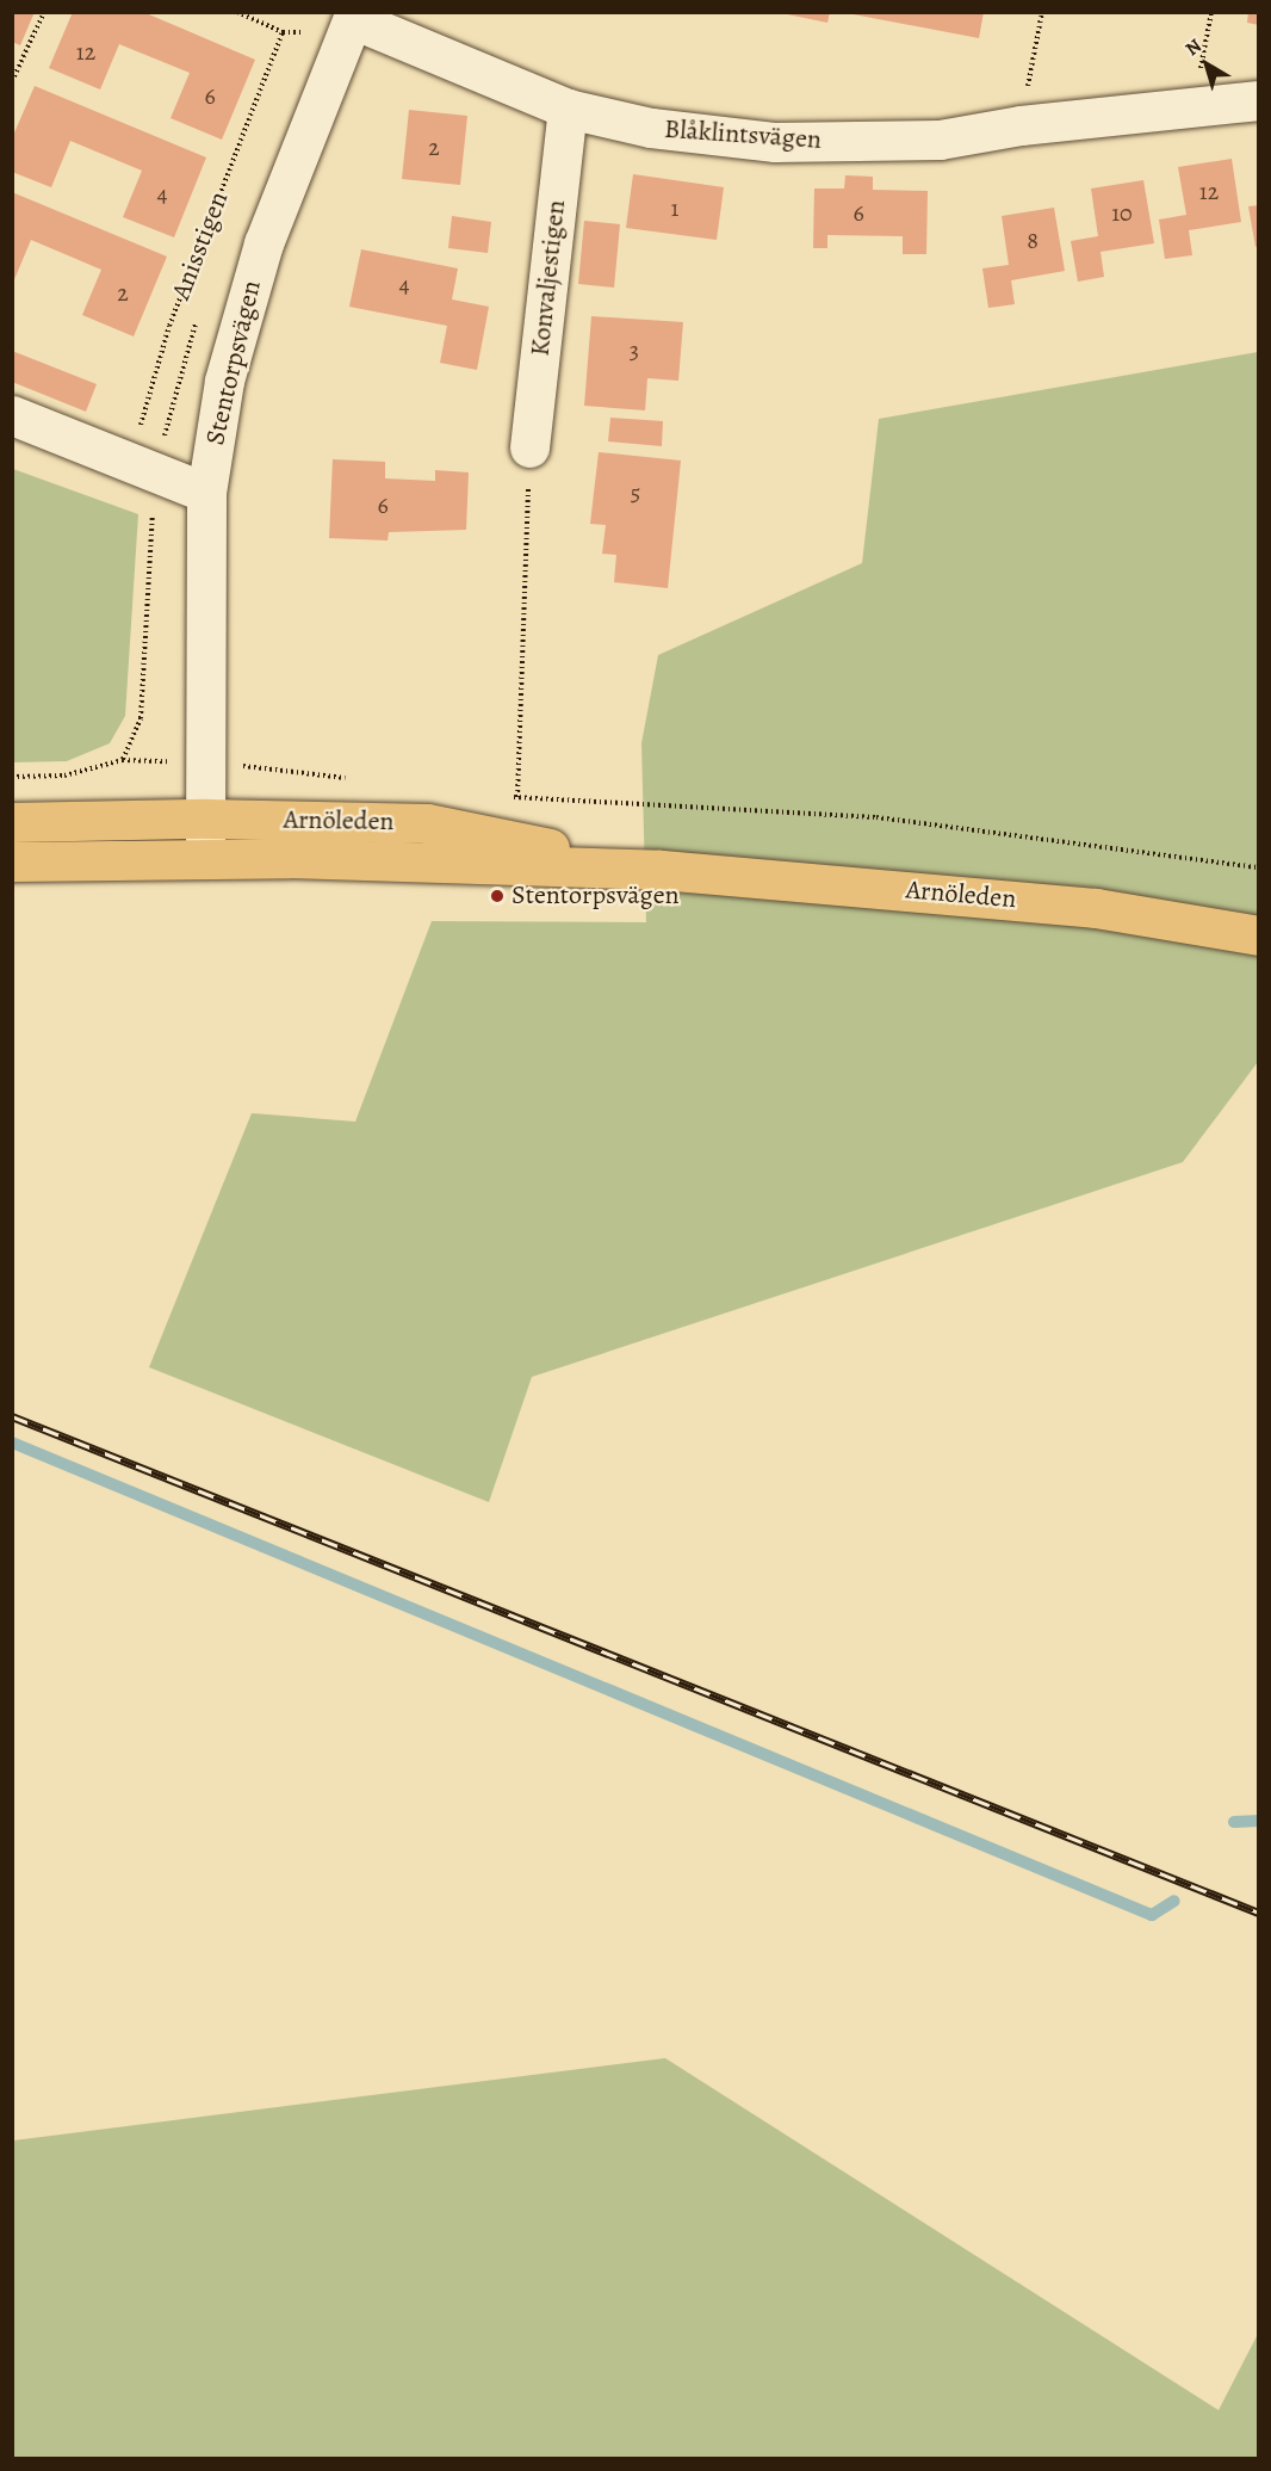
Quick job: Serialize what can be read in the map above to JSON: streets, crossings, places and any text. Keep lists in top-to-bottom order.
{
  "streets": {
    "main road": ["Arnöleden"],
    "street": ["Blåklintsvägen", "Konvaljestigen", "Stentorpsvägen"],
    "path": ["Anisstigen"]
  },
  "crossings": [
    ["Blåklintsvägen", "Konvaljestigen"],
    ["Blåklintsvägen", "Stentorpsvägen"],
    ["Stentorpsvägen", "Arnöleden"]
  ],
  "places": ["Stentorpsvägen"],
  "house_numbers": [
    "12",
    "6",
    "2",
    "12",
    "4",
    "1",
    "6",
    "10",
    "8",
    "4",
    "2",
    "3",
    "5",
    "6"
  ],
  "north": "top left"
}
